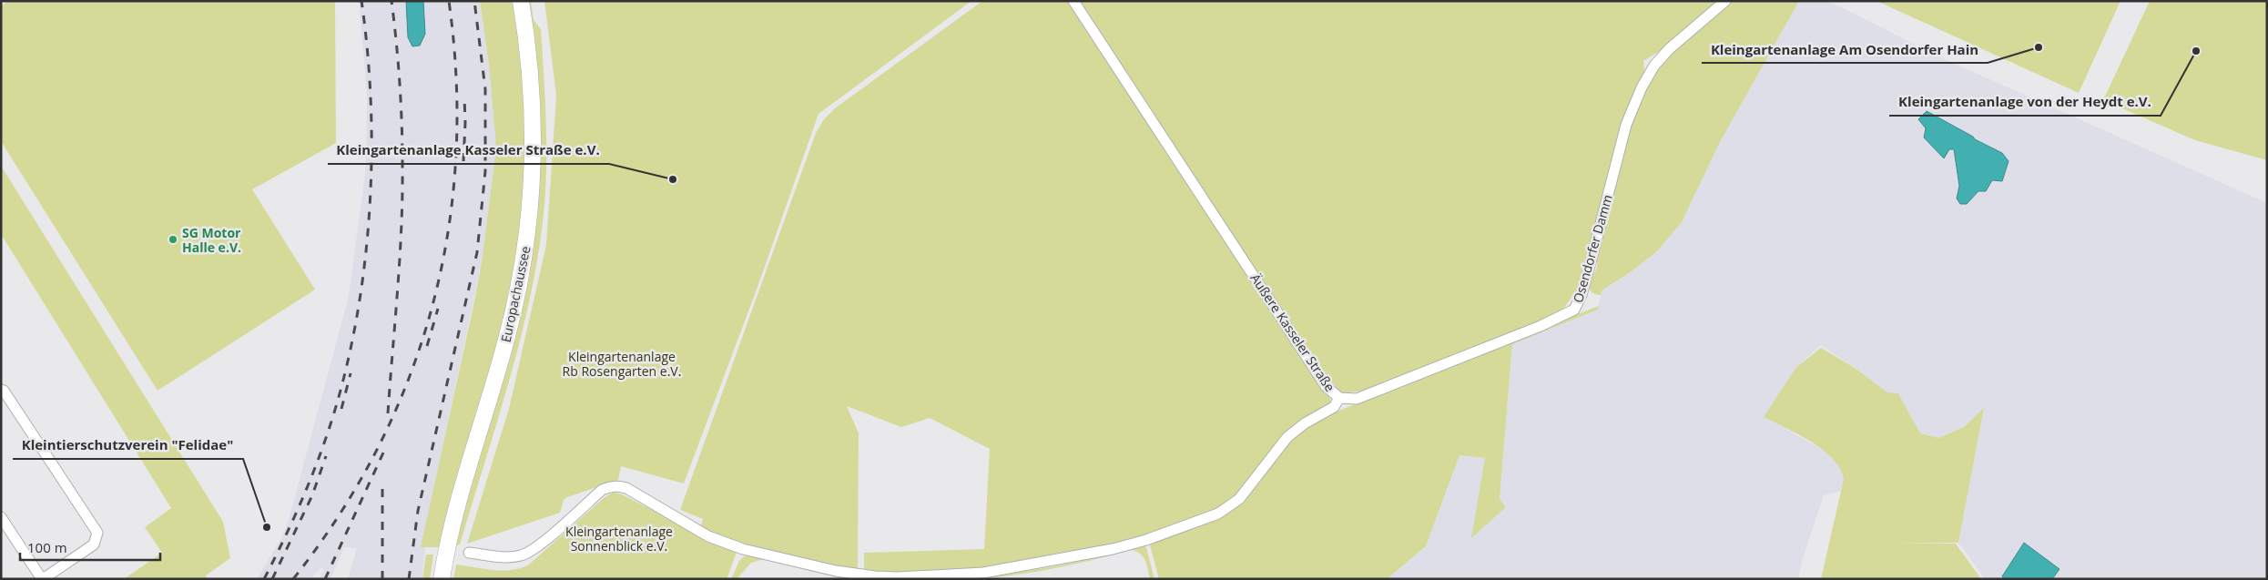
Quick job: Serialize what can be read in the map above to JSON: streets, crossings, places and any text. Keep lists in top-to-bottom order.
{
  "streets": {
    "main road": ["Europachaussee"],
    "street": ["Osendorfer Damm", "Äußere Kasseler Straße"]
  },
  "crossings": [
    ["Osendorfer Damm", "Äußere Kasseler Straße"]
  ],
  "parks": ["Kleingartenanlage Rb Rosengarten e.V.", "Kleingartenanlage Sonnenblick e.V."],
  "places": [
    "Kleingartenanlage Am Osendorfer Hain",
    "Kleingartenanlage von der Heydt e.V.",
    "Kleingartenanlage Kasseler Straße e.V.",
    "SG Motor Halle e.V.",
    "Kleintierschutzverein \"Felidae\""
  ],
  "scale_bar": "100 m"
}
